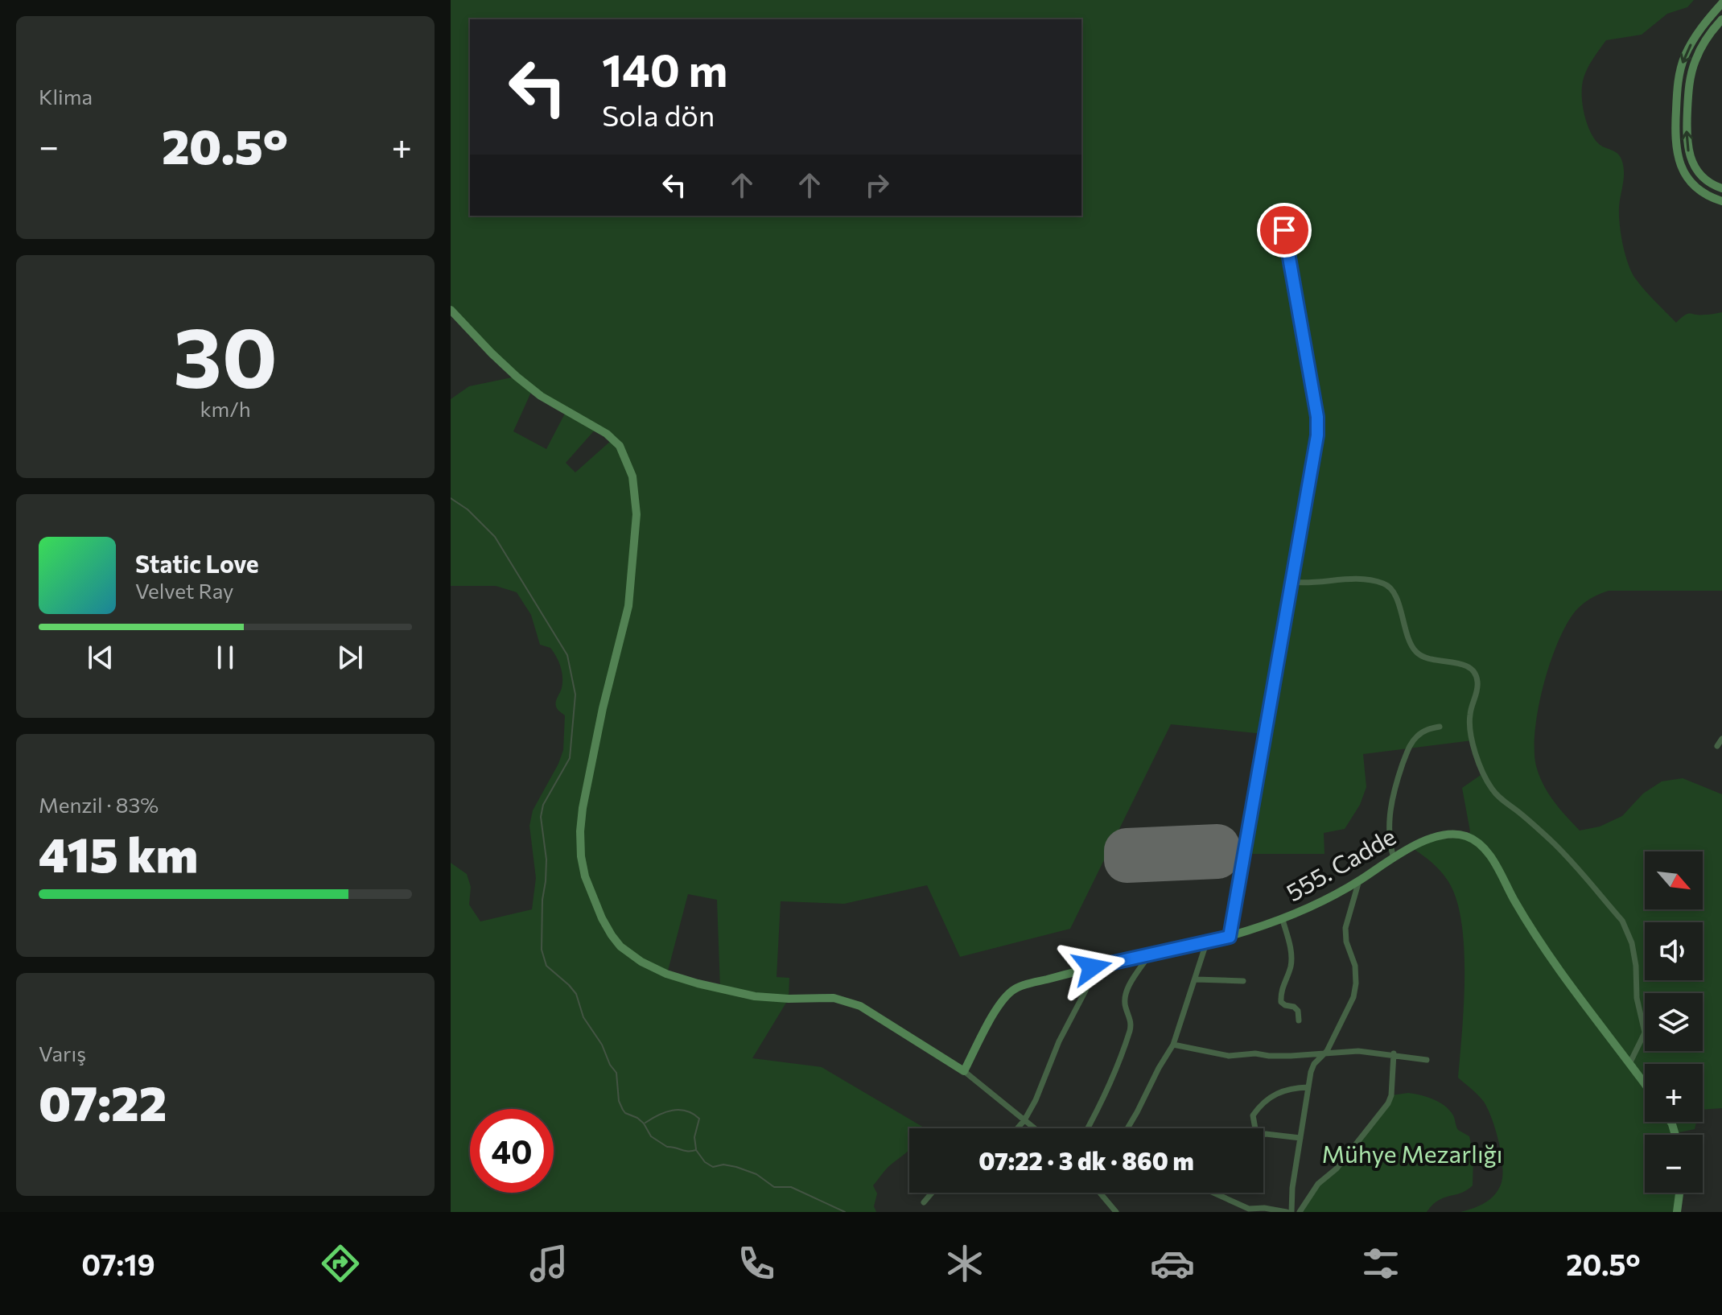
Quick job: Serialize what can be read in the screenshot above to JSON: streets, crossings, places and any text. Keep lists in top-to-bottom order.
{
  "streets": {
    "street": ["555. Cadde"]
  },
  "parks": ["Mühye Mezarlığı"],
  "north": "bottom right",
  "page": {
    "tile": [
      "Klima",
      ["30", "km/h"],
      ["Menzil · 83%", "415 km"],
      ["Varış", "07:22"]
    ],
    "turn": ["140 m", "Sola dön"],
    "heat": ["−", "20.5°", "+"],
    "song": ["Static Love", "Velvet Ray"],
    "map_buttons": ["+", "−"],
    "limit": "40",
    "trip": "07:22 · 3 dk · 860 m",
    "tabs": ["07:19", "20.5°"]
  }
}
